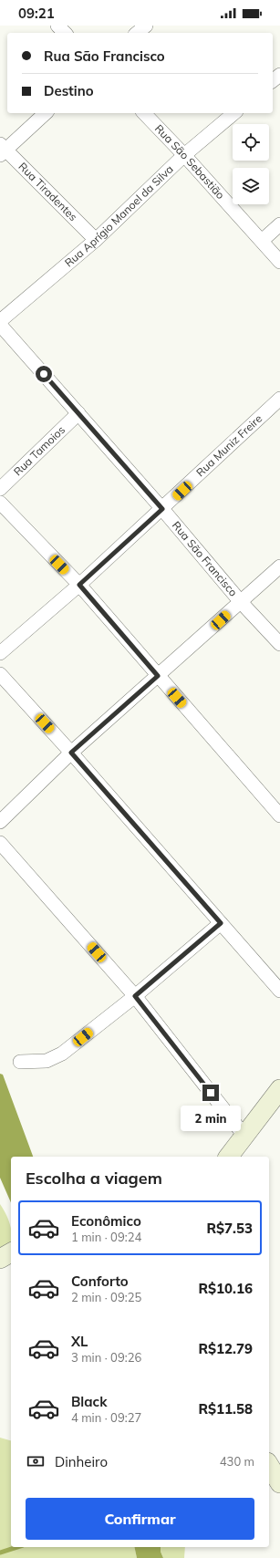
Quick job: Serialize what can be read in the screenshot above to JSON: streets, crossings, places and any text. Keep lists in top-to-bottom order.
{
  "streets": {
    "street": [
      "Rua São Sebastião",
      "Rua Tiradentes",
      "Rua Aprígio Manoel da Silva",
      "Rua Muniz Freire",
      "Rua Tamoios",
      "Rua São Francisco"
    ]
  },
  "crossings": [
    ["Rua São Sebastião", "Rua Aprígio Manoel da Silva"],
    ["Rua Tiradentes", "Rua Aprígio Manoel da Silva"],
    ["Rua Muniz Freire", "Rua São Francisco"],
    ["Rua Tamoios", "Rua São Francisco"]
  ],
  "page": {
    "status": "09:21",
    "banner": ["Rua São Francisco", "Destino"],
    "bubble": "2 min",
    "heading": "Escolha a viagem",
    "list": [
      {
        "name": "Econômico",
        "note": "1 min · 09:24",
        "value": "R$7.53"
      },
      {
        "name": "Conforto",
        "note": "2 min · 09:25",
        "value": "R$10.16"
      },
      {
        "name": "XL",
        "note": "3 min · 09:26",
        "value": "R$12.79"
      },
      {
        "name": "Black",
        "note": "4 min · 09:27",
        "value": "R$11.58"
      }
    ],
    "pay": ["Dinheiro", "430 m"],
    "buttons": "Confirmar"
  }
}
